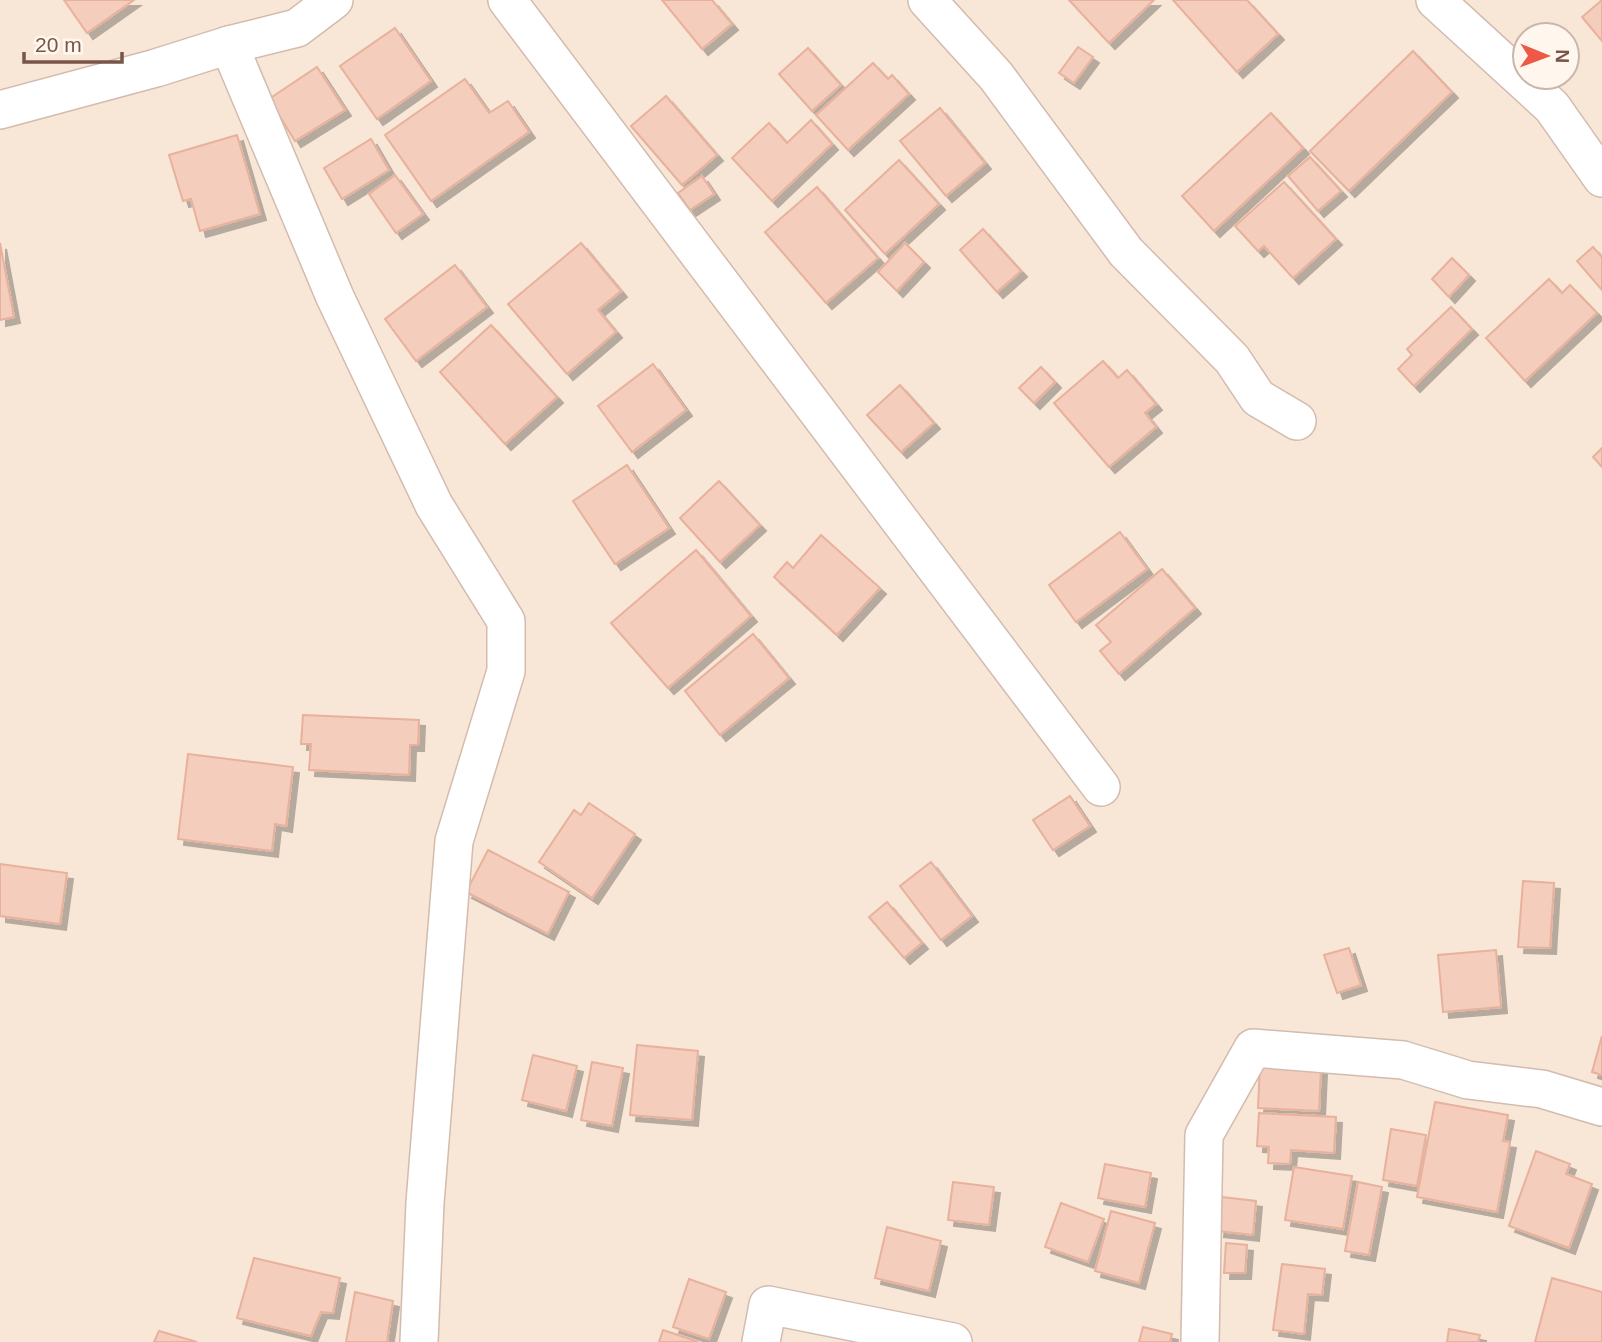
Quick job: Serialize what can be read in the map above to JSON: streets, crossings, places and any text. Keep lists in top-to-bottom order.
{
  "scale_bar": "20 m",
  "north": "right"
}
